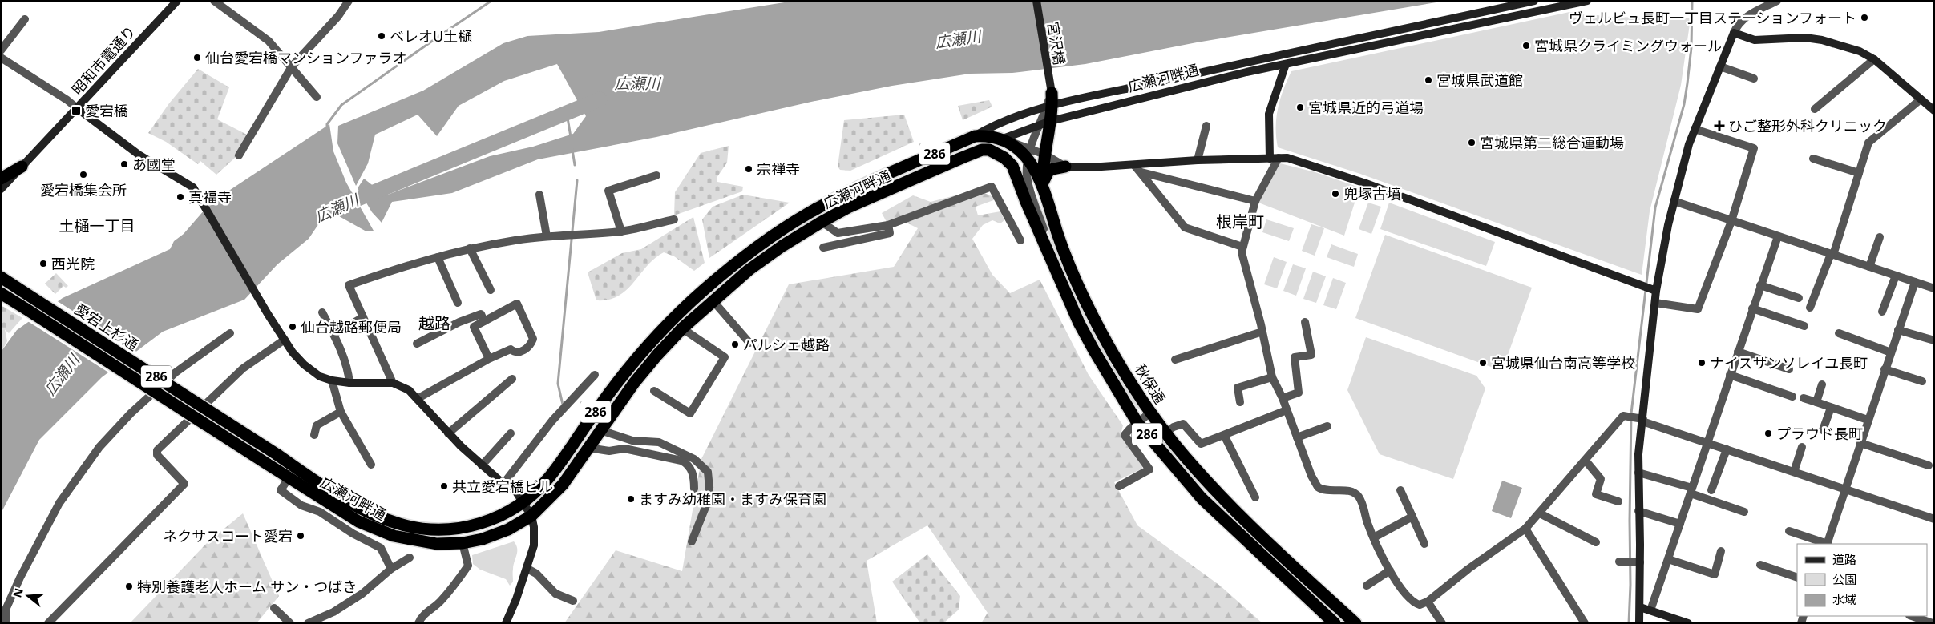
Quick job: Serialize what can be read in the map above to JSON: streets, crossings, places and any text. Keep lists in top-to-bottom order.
{
  "streets": {
    "highway": [
      "広瀬河畔通",
      "286",
      "愛宕上杉通",
      "秋保通"
    ],
    "street": ["宮沢橋", "昭和市電通り"]
  },
  "crossings": [
    ["広瀬河畔通", "286"],
    ["広瀬河畔通", "愛宕上杉通"],
    ["広瀬河畔通", "秋保通"]
  ],
  "districts": ["根岸町", "土樋一丁目", "越路"],
  "water": ["広瀬川"],
  "places": {
    "other": [
      "ヴェルビュ長町一丁目ステーションフォート",
      "ベレオU土樋",
      "宮城県クライミングウォール",
      "仙台愛宕橋マンションファラオ",
      "宮城県武道館",
      "宮城県近的弓道場",
      "宮城県第二総合運動場",
      "あ國堂",
      "宗禅寺",
      "愛宕橋集会所",
      "兜塚古墳",
      "真福寺",
      "西光院",
      "仙台越路郵便局",
      "パルシェ越路",
      "宮城県仙台南高等学校",
      "ナイスサンソレイユ長町",
      "プラウド長町",
      "共立愛宕橋ビル",
      "ますみ幼稚園・ますみ保育園",
      "ネクサスコート愛宕",
      "特別養護老人ホーム サン・つばき"
    ],
    "transit": ["愛宕橋"],
    "health": ["ひご整形外科クリニック"]
  },
  "legend": ["道路", "公園", "水域"],
  "north": "left"
}
